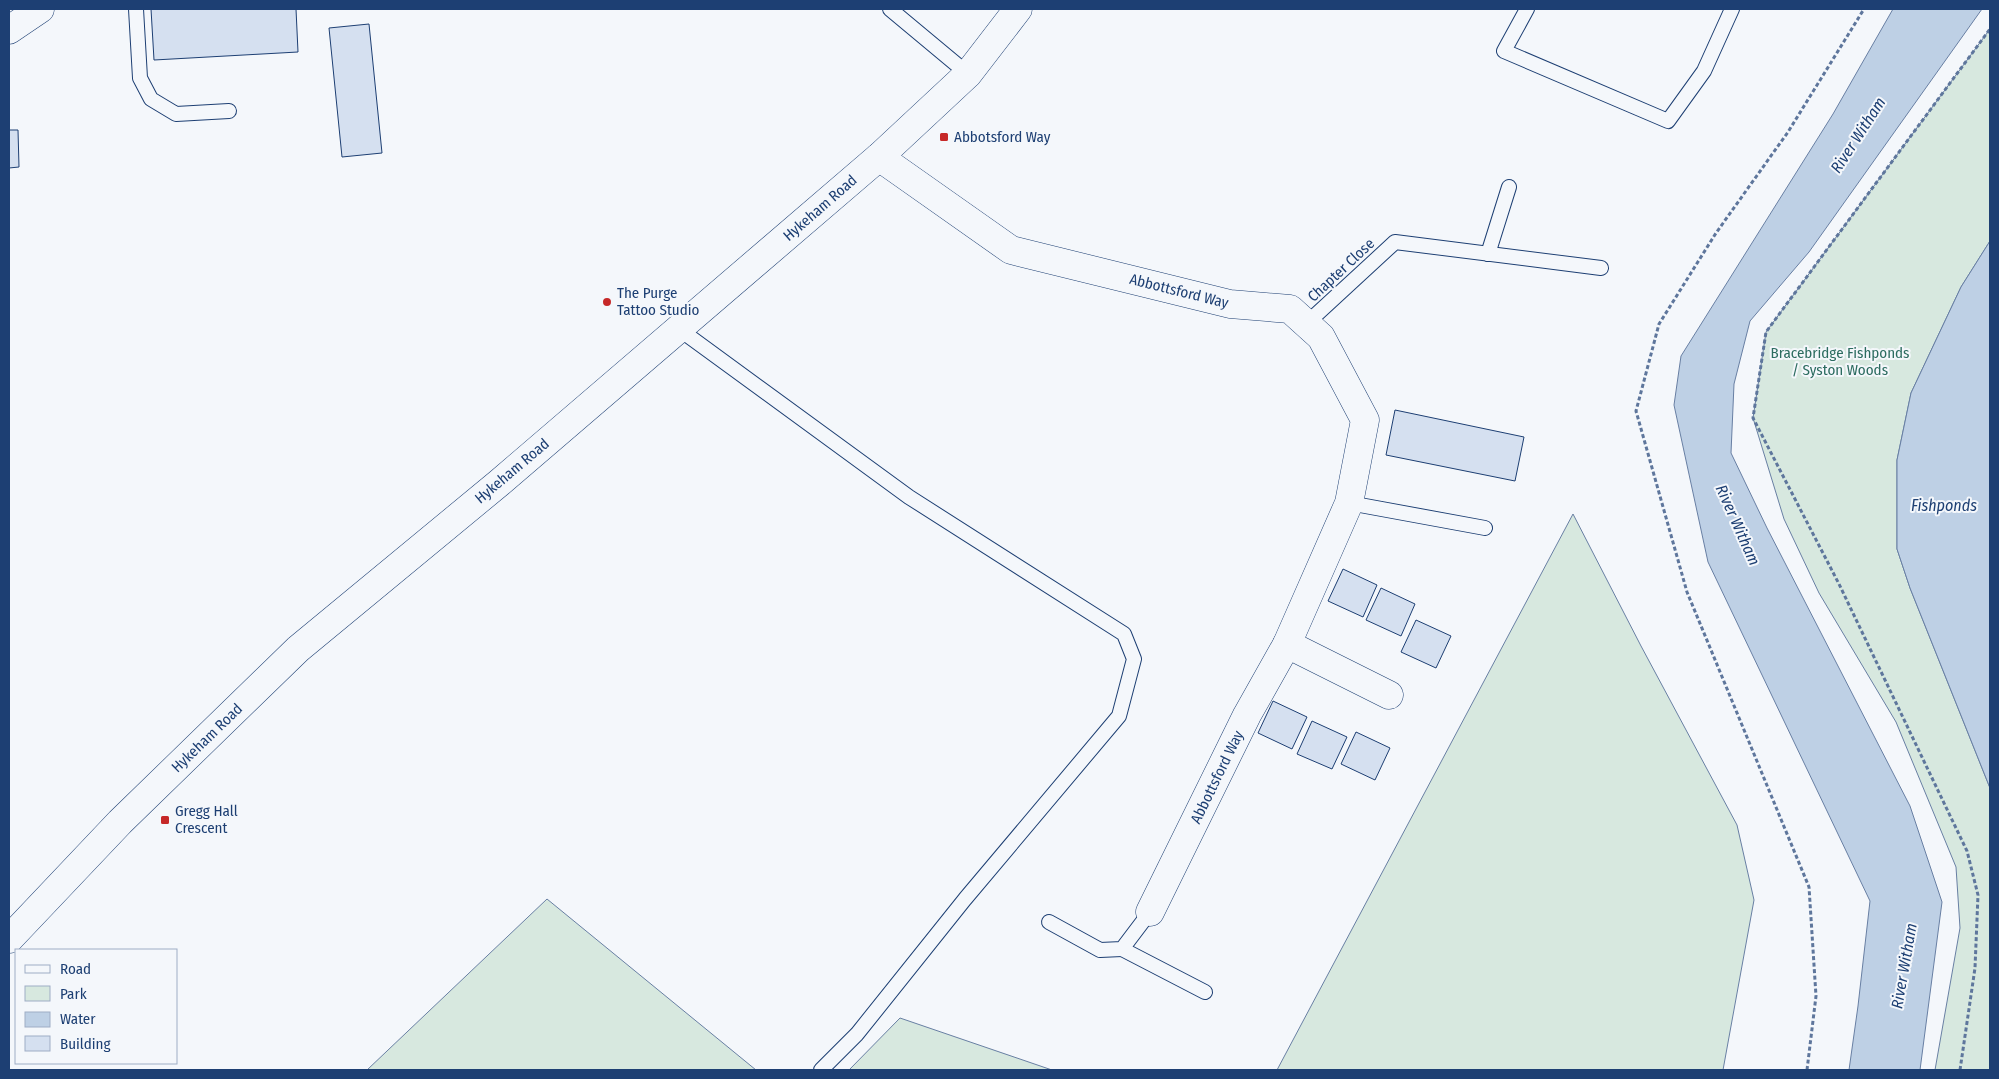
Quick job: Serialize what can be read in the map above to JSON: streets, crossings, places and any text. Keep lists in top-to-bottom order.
{
  "streets": {
    "street": ["Hykeham Road", "Abbottsford Way"],
    "lane": ["Chapter Close"]
  },
  "crossings": [
    ["Hykeham Road", "Abbottsford Way"],
    ["Chapter Close", "Abbottsford Way"]
  ],
  "water": ["River Witham", "Fishponds"],
  "parks": ["Bracebridge Fishponds / Syston Woods"],
  "places": {
    "transit": ["Abbotsford Way", "Gregg Hall Crescent"],
    "other": ["The Purge Tattoo Studio"]
  },
  "legend": [
    "Road",
    "Park",
    "Water",
    "Building"
  ]
}
